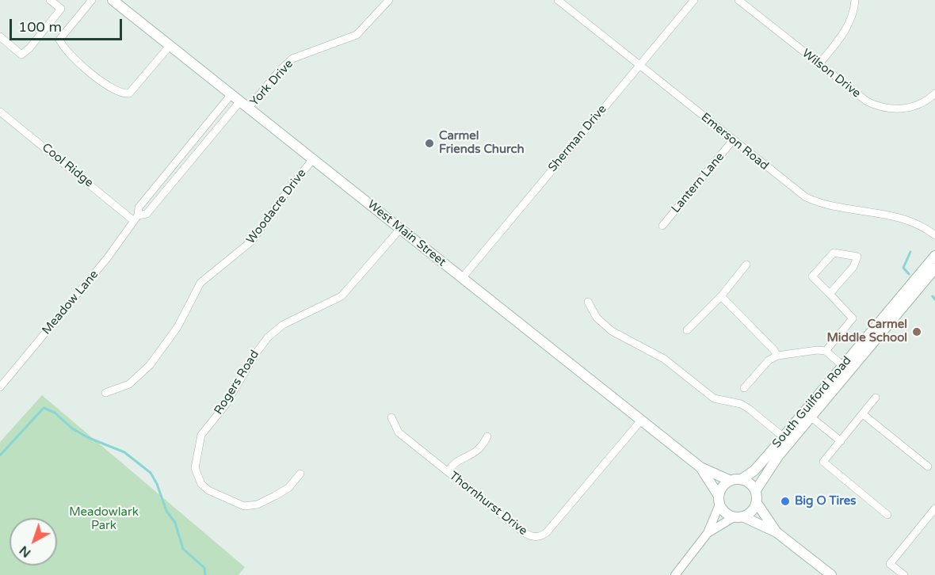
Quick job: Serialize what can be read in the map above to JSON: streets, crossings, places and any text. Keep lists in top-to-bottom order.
{
  "streets": {
    "main road": ["West Main Street", "South Guilford Road"],
    "street": [
      "Wilson Drive",
      "York Drive",
      "Sherman Drive",
      "Emerson Road",
      "Cool Ridge",
      "Lantern Lane",
      "Woodacre Drive",
      "Meadow Lane",
      "Rogers Road",
      "Thornhurst Drive"
    ]
  },
  "crossings": [
    ["York Drive", "West Main Street"],
    ["Sherman Drive", "Emerson Road"],
    ["Sherman Drive", "West Main Street"],
    ["Emerson Road", "Lantern Lane"],
    ["Cool Ridge", "Meadow Lane"],
    ["Woodacre Drive", "West Main Street"],
    ["West Main Street", "Meadow Lane"],
    ["West Main Street", "Rogers Road"],
    ["West Main Street", "South Guilford Road"],
    ["West Main Street", "Thornhurst Drive"]
  ],
  "parks": ["Meadowlark Park"],
  "places": ["Carmel Friends Church", "Carmel Middle School", "Big O Tires"],
  "scale_bar": "100 m",
  "north": "bottom left"
}
